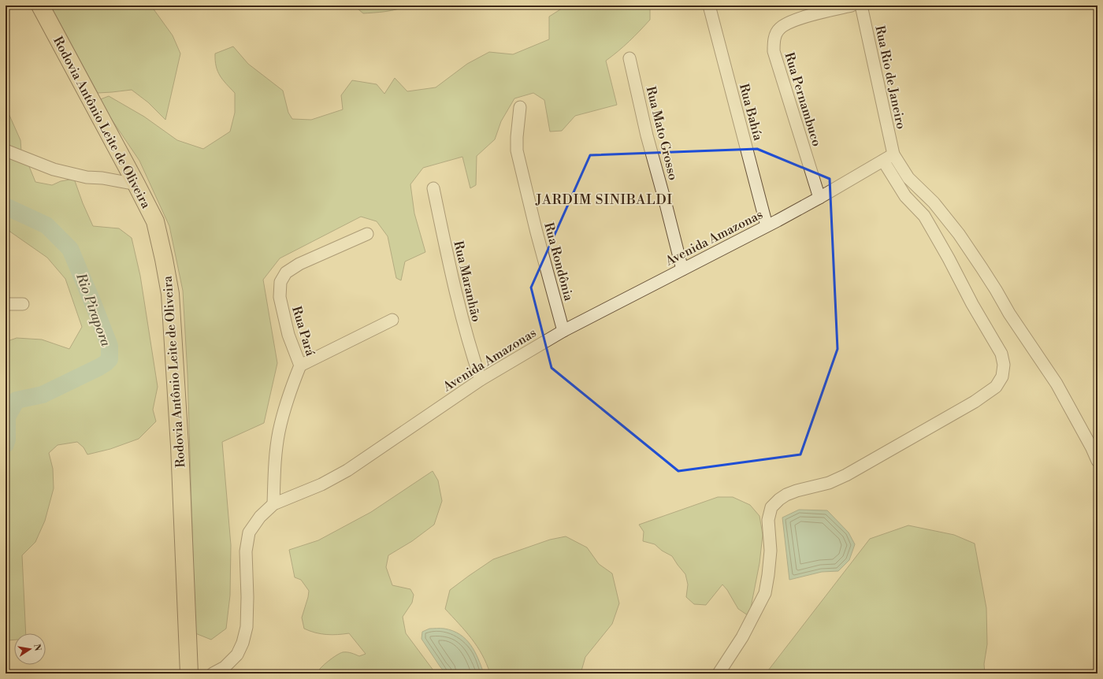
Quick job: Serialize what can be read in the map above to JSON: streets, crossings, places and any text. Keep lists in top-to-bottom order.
{
  "streets": {
    "main road": ["Rodovia Antônio Leite de Oliveira"],
    "street": [
      "Rua Rio de Janeiro",
      "Rua Pernambuco",
      "Rua Bahía",
      "Rua Mato Grosso",
      "Avenida Amazonas",
      "Rua Rondônia",
      "Rua Maranhão",
      "Rua Pará"
    ]
  },
  "crossings": [
    ["Rua Rio de Janeiro", "Avenida Amazonas"],
    ["Rua Pernambuco", "Avenida Amazonas"],
    ["Rua Bahía", "Avenida Amazonas"],
    ["Rua Mato Grosso", "Avenida Amazonas"],
    ["Avenida Amazonas", "Rua Rondônia"],
    ["Avenida Amazonas", "Rua Maranhão"],
    ["Avenida Amazonas", "Rua Pará"]
  ],
  "districts": ["JARDIM SINIBALDI"],
  "water": ["Rio Pirapora"],
  "north": "right"
}
